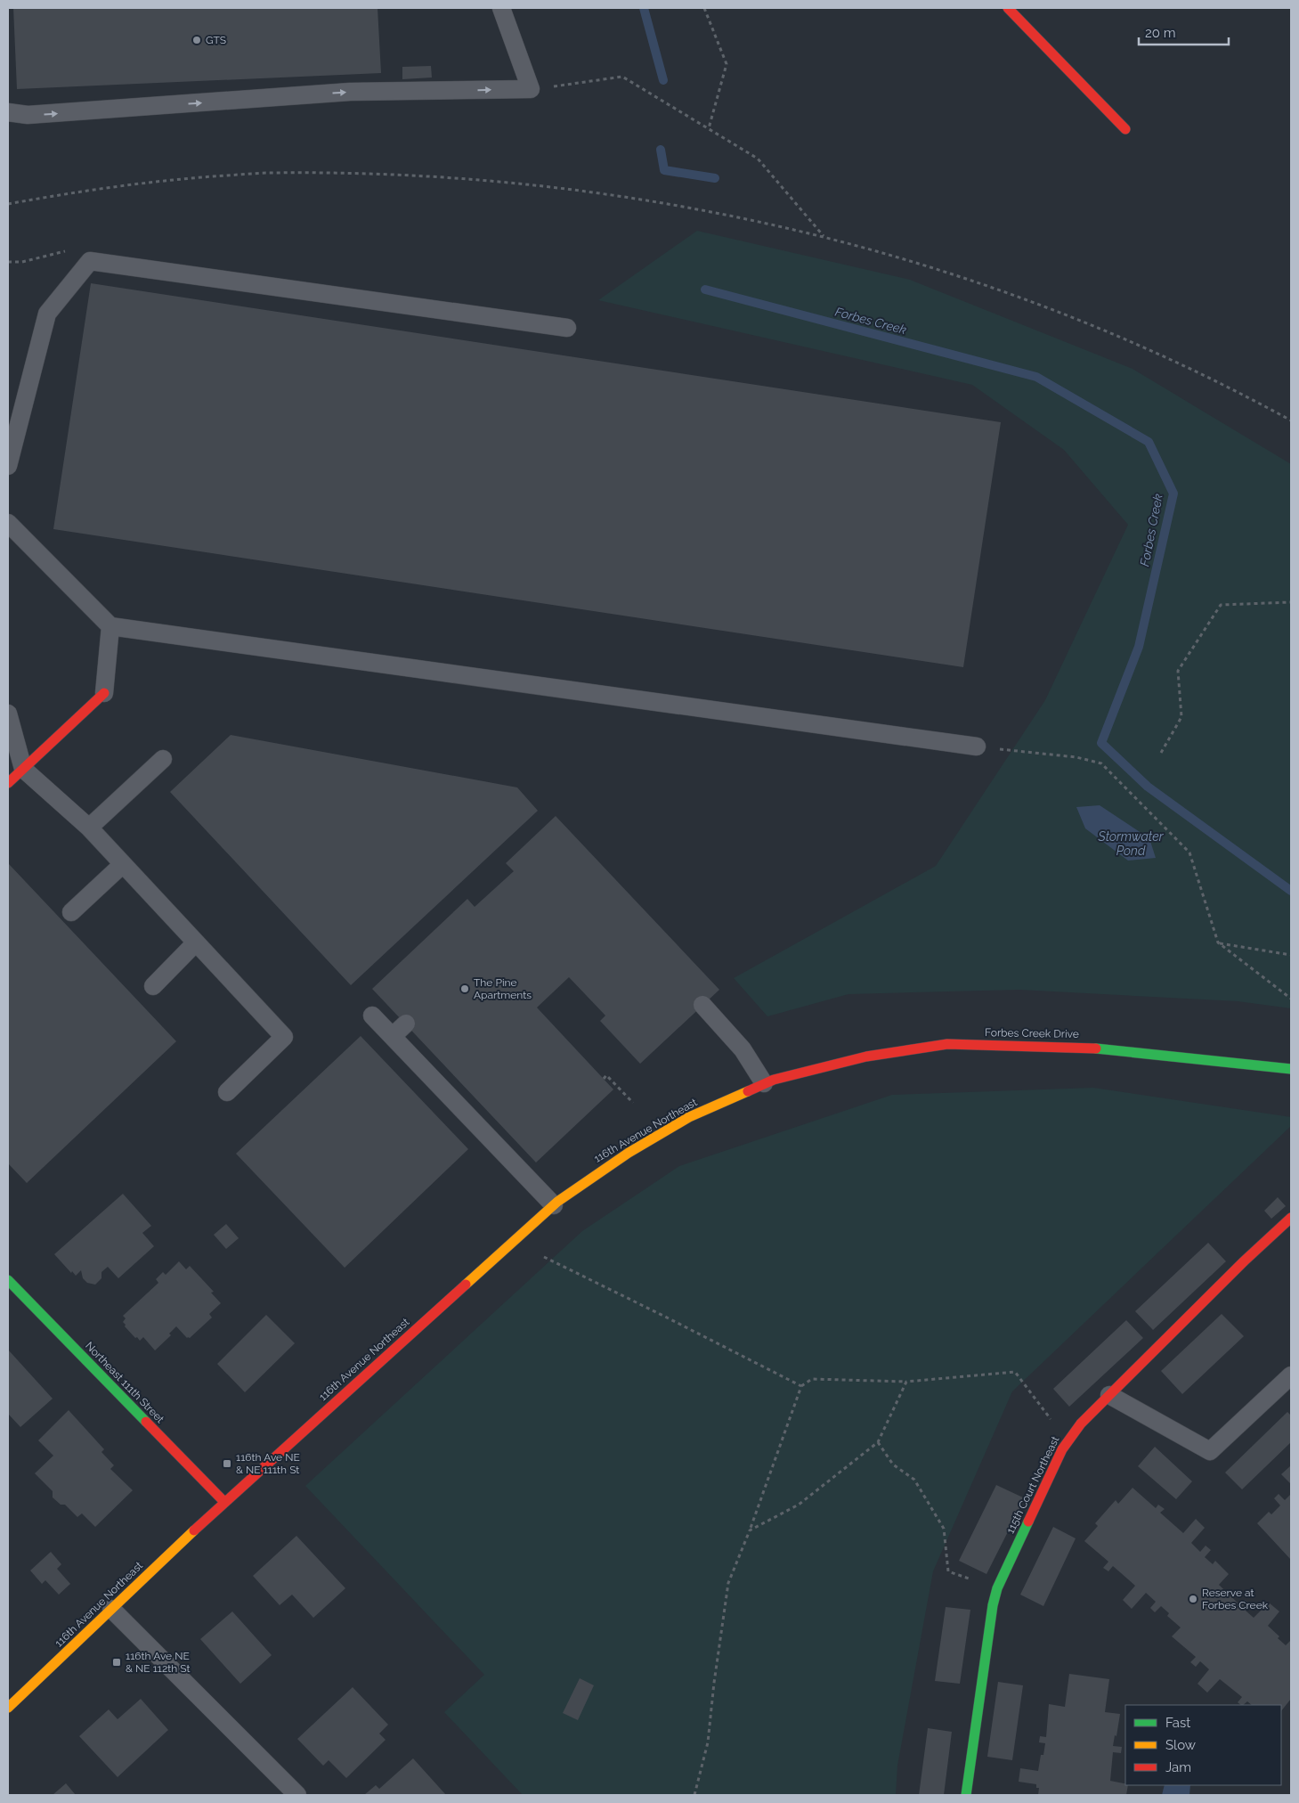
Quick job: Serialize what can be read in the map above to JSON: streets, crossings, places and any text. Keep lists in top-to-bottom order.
{
  "streets": {
    "street": [
      "Forbes Creek Drive",
      "116th Avenue Northeast",
      "Northeast 111th Street",
      "115th Court Northeast"
    ]
  },
  "crossings": [
    ["Forbes Creek Drive", "116th Avenue Northeast"],
    ["116th Avenue Northeast", "Northeast 111th Street"]
  ],
  "water": ["Forbes Creek", "Stormwater Pond"],
  "places": {
    "other": ["GTS", "The Pine Apartments", "Reserve at Forbes Creek"],
    "transit": ["116th Ave NE & NE 111th St", "116th Ave NE & NE 112th St"]
  },
  "legend": ["Fast", "Slow", "Jam"],
  "scale_bar": "20 m"
}
